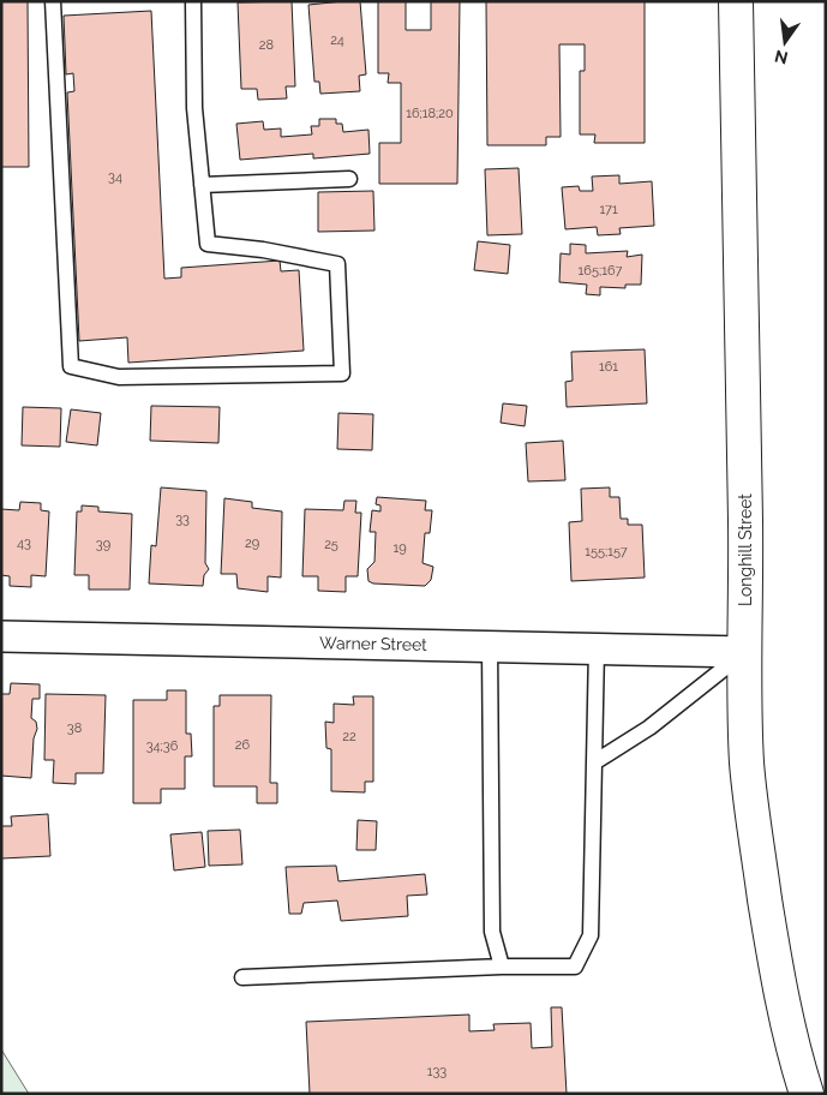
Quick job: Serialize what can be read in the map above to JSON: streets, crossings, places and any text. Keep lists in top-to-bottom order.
{
  "streets": {
    "main road": ["Longhill Street"],
    "street": ["Warner Street"]
  },
  "crossings": [
    ["Longhill Street", "Warner Street"]
  ],
  "house_numbers": [
    "24",
    "28",
    "16;18;20",
    "34",
    "171",
    "165;167",
    "161",
    "33",
    "43",
    "29",
    "39",
    "25",
    "19",
    "155;157",
    "38",
    "22",
    "26",
    "34;36",
    "133"
  ],
  "north": "bottom"
}
